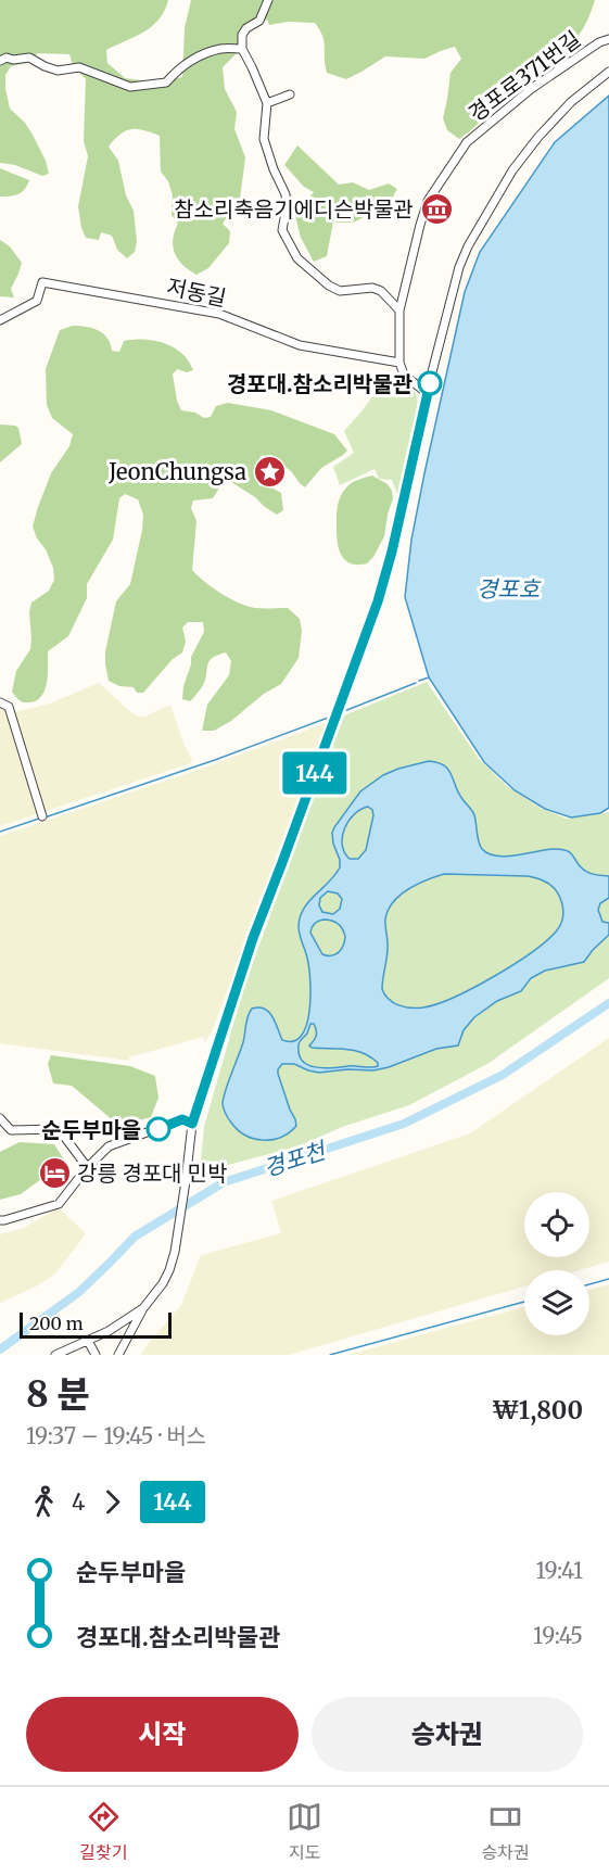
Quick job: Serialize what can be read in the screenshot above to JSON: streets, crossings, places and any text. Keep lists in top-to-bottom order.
{
  "streets": {
    "street": ["경포로371번길", "저동길"]
  },
  "crossings": [
    ["경포로371번길", "저동길"]
  ],
  "water": ["경포호", "경포천"],
  "places": {
    "museum": ["참소리축음기에디슨박물관"],
    "other": ["경포대.참소리박물관", "순두부마을"],
    "place": ["JeonChungsa"],
    "hotel": ["강릉 경포대 민박"]
  },
  "lines": ["bus line 144"],
  "scale_bar": "200 m",
  "page": {
    "on_map": "144",
    "scale": "200 m",
    "heading": ["8 분", "19:37 – 19:45 · 버스", "₩1,800"],
    "legs": ["4", "144"],
    "list": [
      {
        "name": "순두부마을",
        "value": "19:41"
      },
      {
        "name": "경포대.참소리박물관",
        "value": "19:45"
      }
    ],
    "buttons": ["시작", "승차권"],
    "tabs": ["길찾기", "지도", "승차권"]
  }
}
